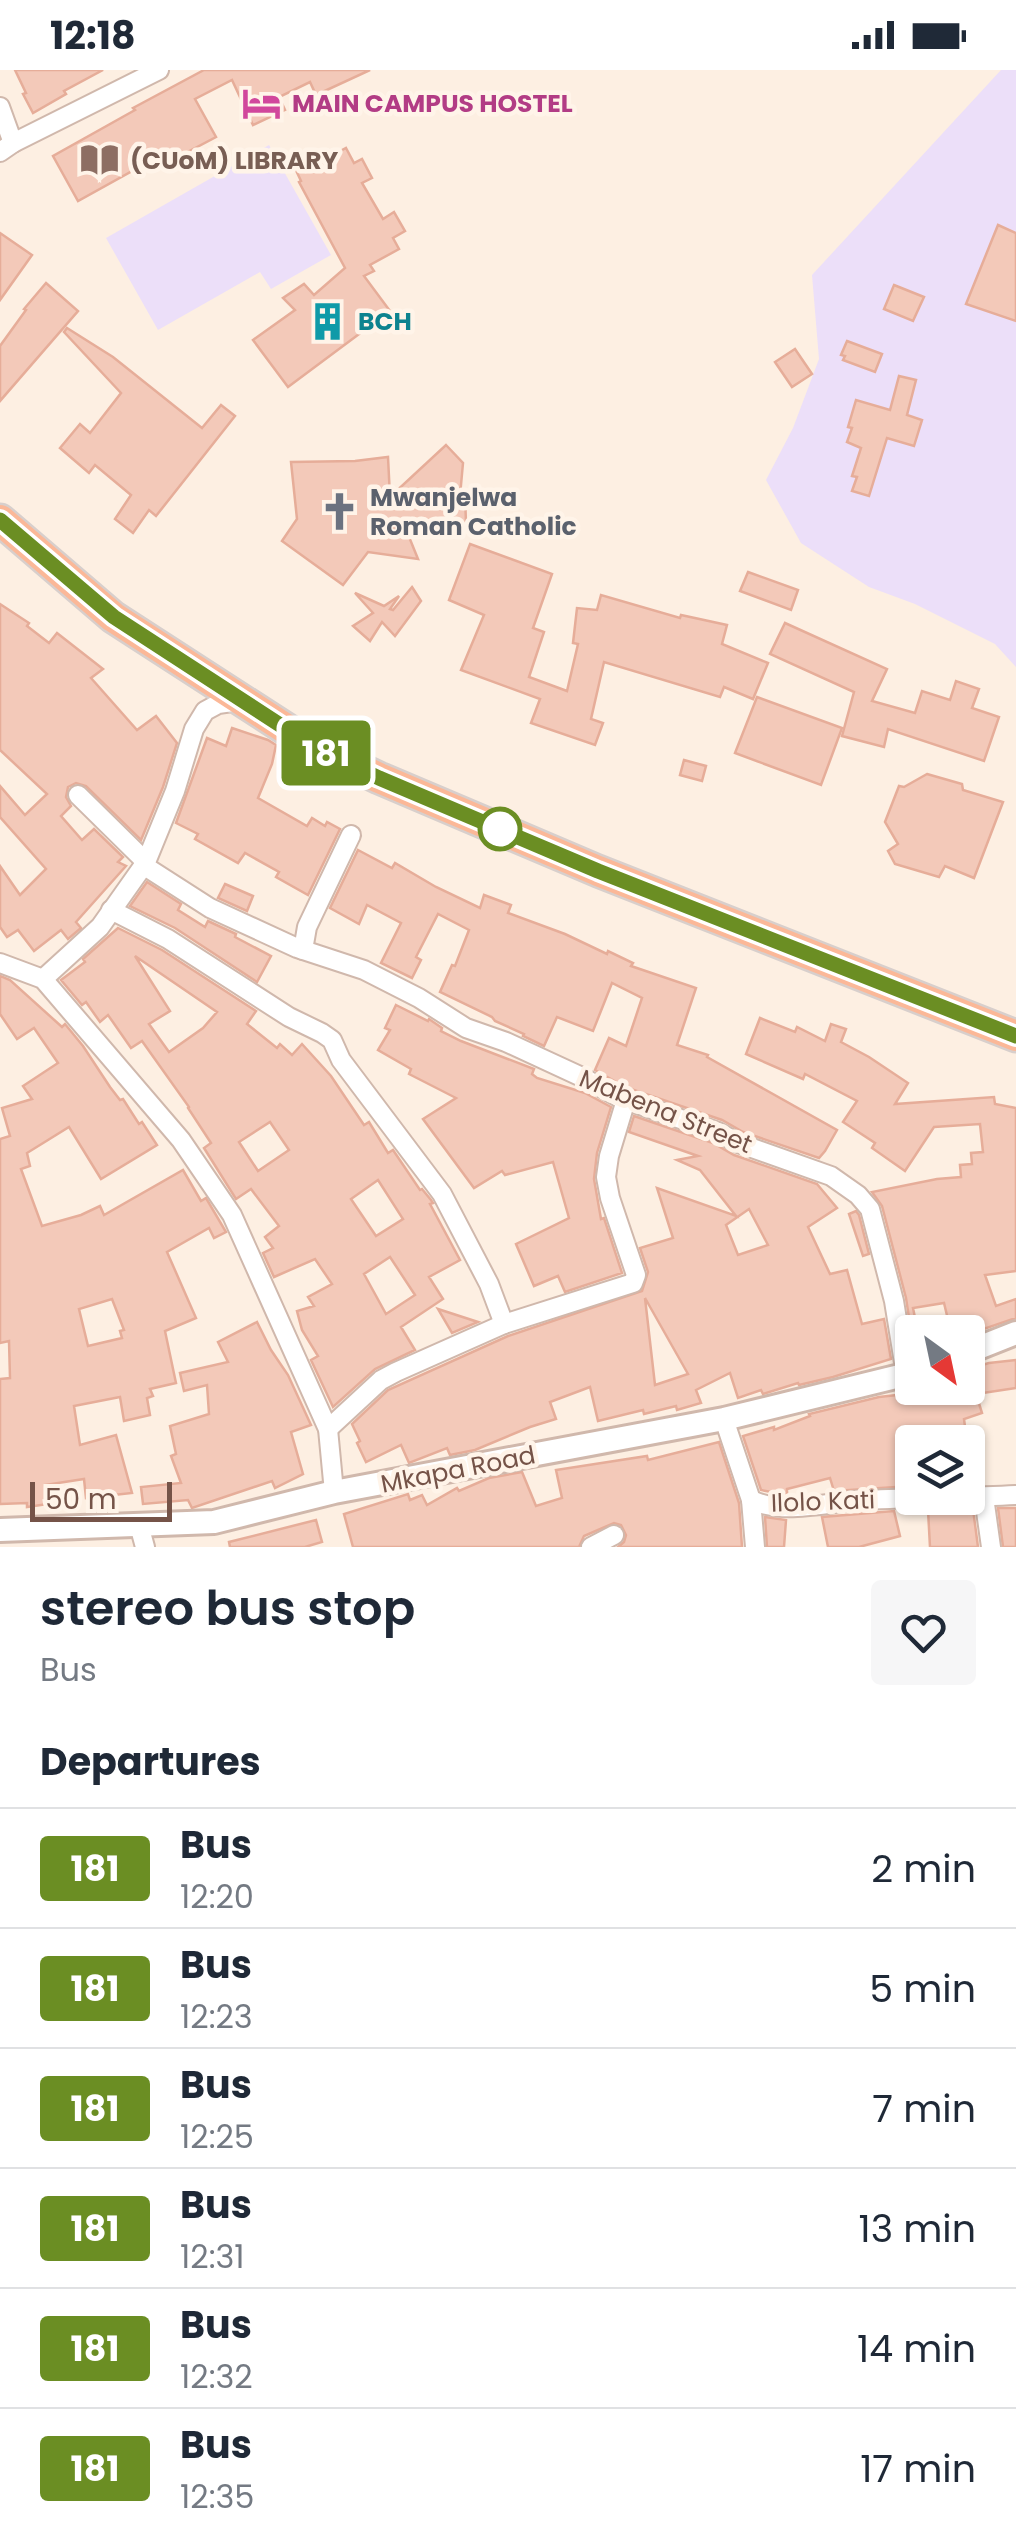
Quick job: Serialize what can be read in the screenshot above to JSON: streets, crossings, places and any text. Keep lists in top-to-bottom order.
{
  "streets": {
    "street": ["Mabena Street", "Mkapa Road", "Ilolo Kati"]
  },
  "places": {
    "hotel": ["MAIN CAMPUS HOSTEL"],
    "library": ["(CUoM) LIBRARY"],
    "building": ["BCH"],
    "church": ["Mwanjelwa Roman Catholic"]
  },
  "lines": ["bus line 181"],
  "scale_bar": "50 m",
  "north": "bottom right",
  "page": {
    "status": "12:18",
    "on_map": "181",
    "scale": "50 m",
    "heading": [
      ["stereo bus stop", "Bus"],
      "Departures"
    ],
    "list": [
      {
        "mark": "181",
        "name": "Bus",
        "note": "12:20",
        "value": "2 min"
      },
      {
        "mark": "181",
        "name": "Bus",
        "note": "12:23",
        "value": "5 min"
      },
      {
        "mark": "181",
        "name": "Bus",
        "note": "12:25",
        "value": "7 min"
      },
      {
        "mark": "181",
        "name": "Bus",
        "note": "12:31",
        "value": "13 min"
      },
      {
        "mark": "181",
        "name": "Bus",
        "note": "12:32",
        "value": "14 min"
      },
      {
        "mark": "181",
        "name": "Bus",
        "note": "12:35",
        "value": "17 min"
      }
    ]
  }
}
